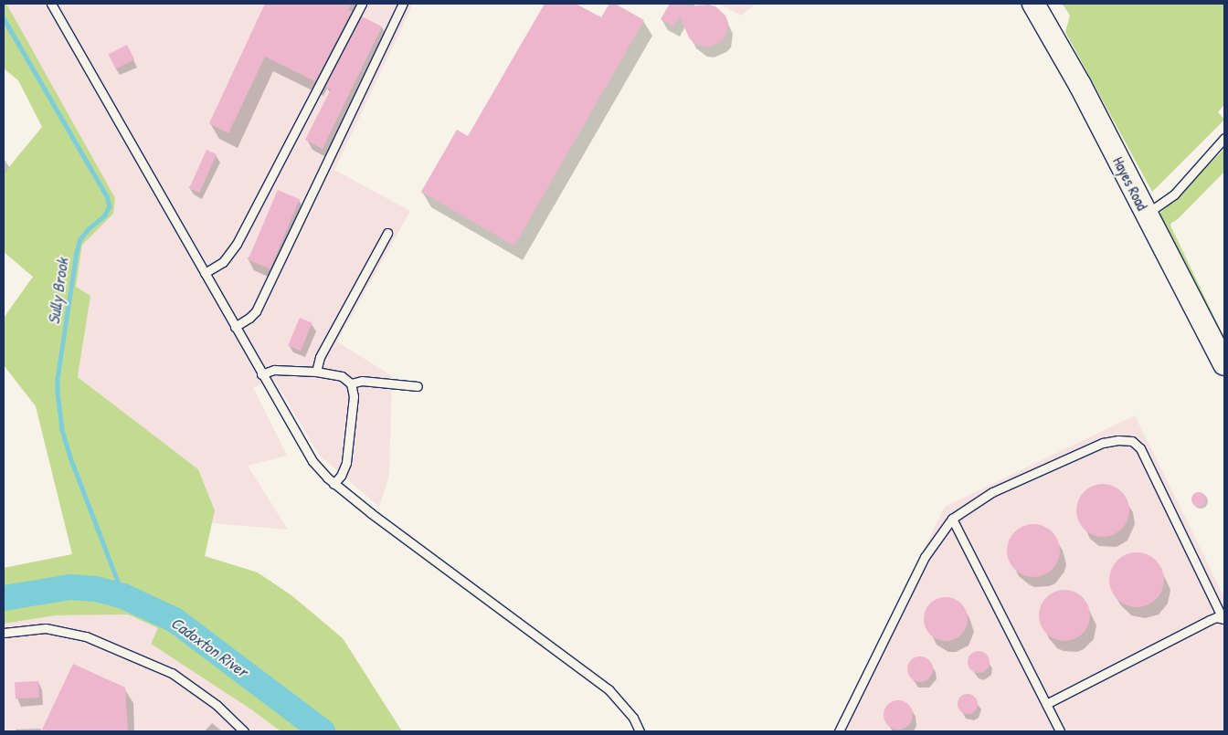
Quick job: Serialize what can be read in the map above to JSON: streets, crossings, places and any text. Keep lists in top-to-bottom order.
{
  "streets": {
    "street": ["Hayes Road"]
  },
  "water": ["Sully Brook", "Cadoxton River"]
}
